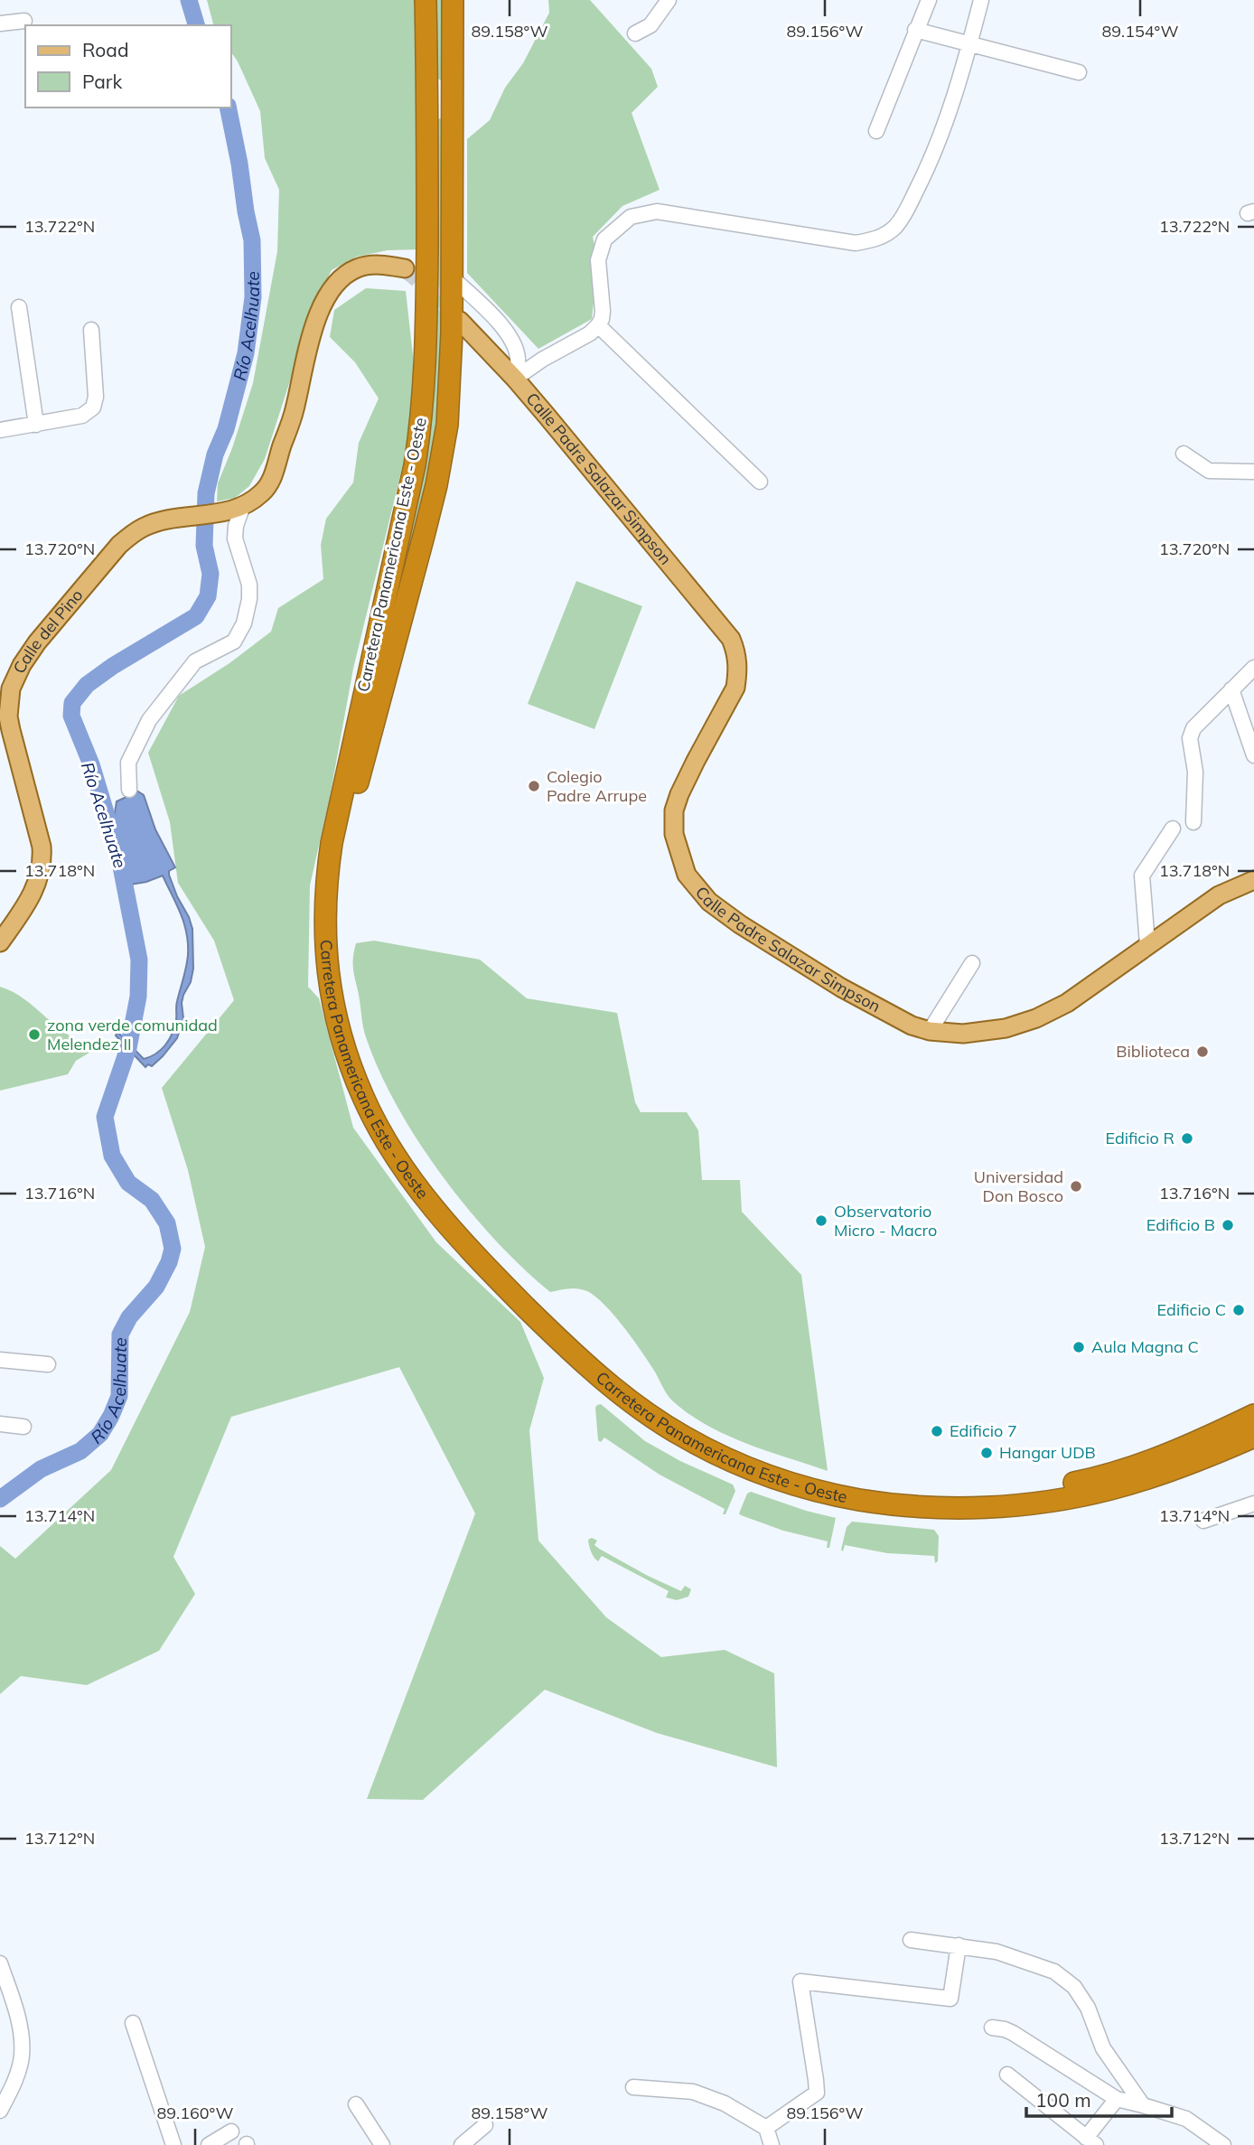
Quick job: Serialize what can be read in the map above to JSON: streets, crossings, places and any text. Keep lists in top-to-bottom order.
{
  "streets": {
    "highway": ["Carretera Panamericana Este - Oeste"],
    "main road": ["Calle Padre Salazar Simpson", "Calle del Pino"]
  },
  "water": ["Río Acelhuate"],
  "places": [
    "Colegio Padre Arrupe",
    "zona verde comunidad Melendez II",
    "Biblioteca",
    "Edificio R",
    "Universidad Don Bosco",
    "Observatorio Micro - Macro",
    "Edificio B",
    "Edificio C",
    "Aula Magna C",
    "Edificio 7",
    "Hangar UDB"
  ],
  "legend": ["Road", "Park"],
  "scale_bar": "100 m",
  "coordinates": [
    "89.158°W",
    "89.156°W",
    "89.154°W",
    "13.722°N",
    "13.720°N",
    "13.718°N",
    "13.716°N",
    "13.714°N",
    "13.712°N",
    "89.160°W"
  ]
}
